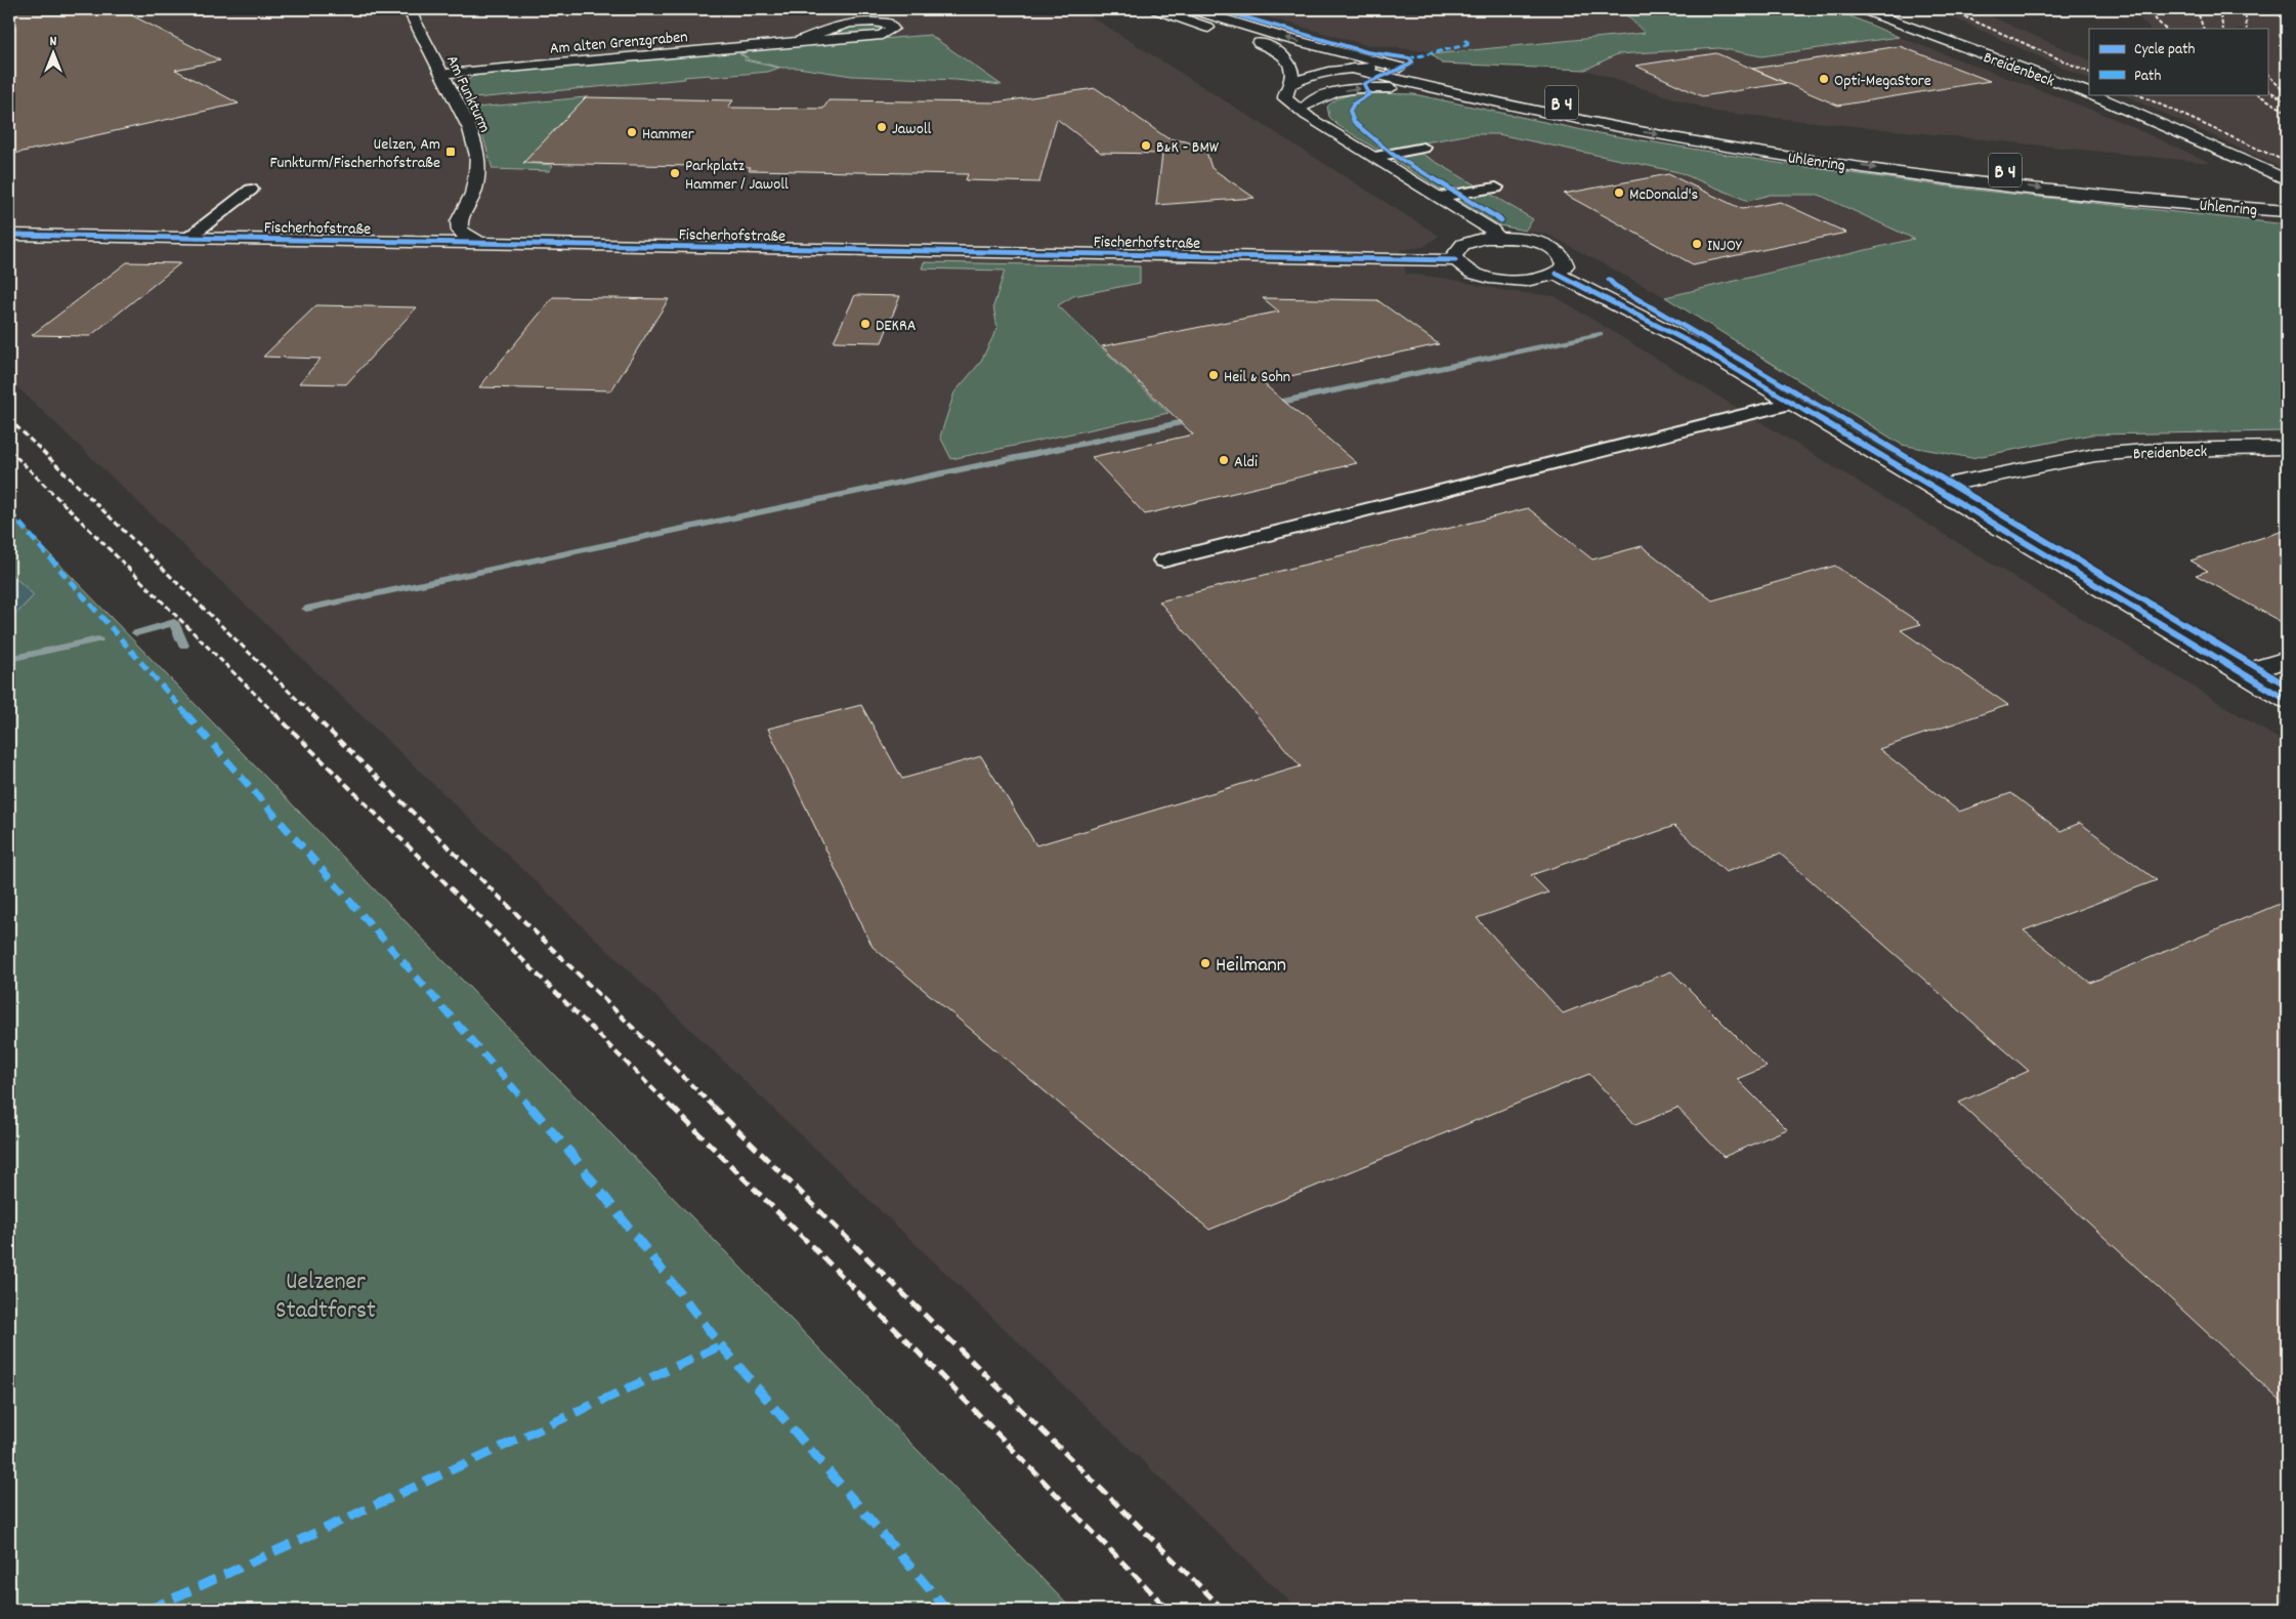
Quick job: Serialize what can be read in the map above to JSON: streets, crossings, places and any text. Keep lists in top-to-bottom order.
{
  "streets": {
    "main road": [
      "Am alten Grenzgraben",
      "Breidenbeck",
      "Am Funkturm",
      "B 4",
      "Uhlenring",
      "Fischerhofstraße"
    ]
  },
  "crossings": [
    ["Am alten Grenzgraben", "Am Funkturm"],
    ["Am Funkturm", "Fischerhofstraße"],
    ["B 4", "Uhlenring"]
  ],
  "parks": ["Uelzener Stadtforst"],
  "places": {
    "other": [
      "Opti-MegaStore",
      "Jawoll",
      "Hammer",
      "B&K - BMW",
      "Parkplatz Hammer / Jawoll",
      "McDonald's",
      "INJOY",
      "DEKRA",
      "Heil & Sohn",
      "Aldi",
      "Heilmann"
    ],
    "transit": ["Uelzen, Am Funkturm/Fischerhofstraße"]
  },
  "legend": ["Cycle path", "Path"],
  "north": "top"
}
